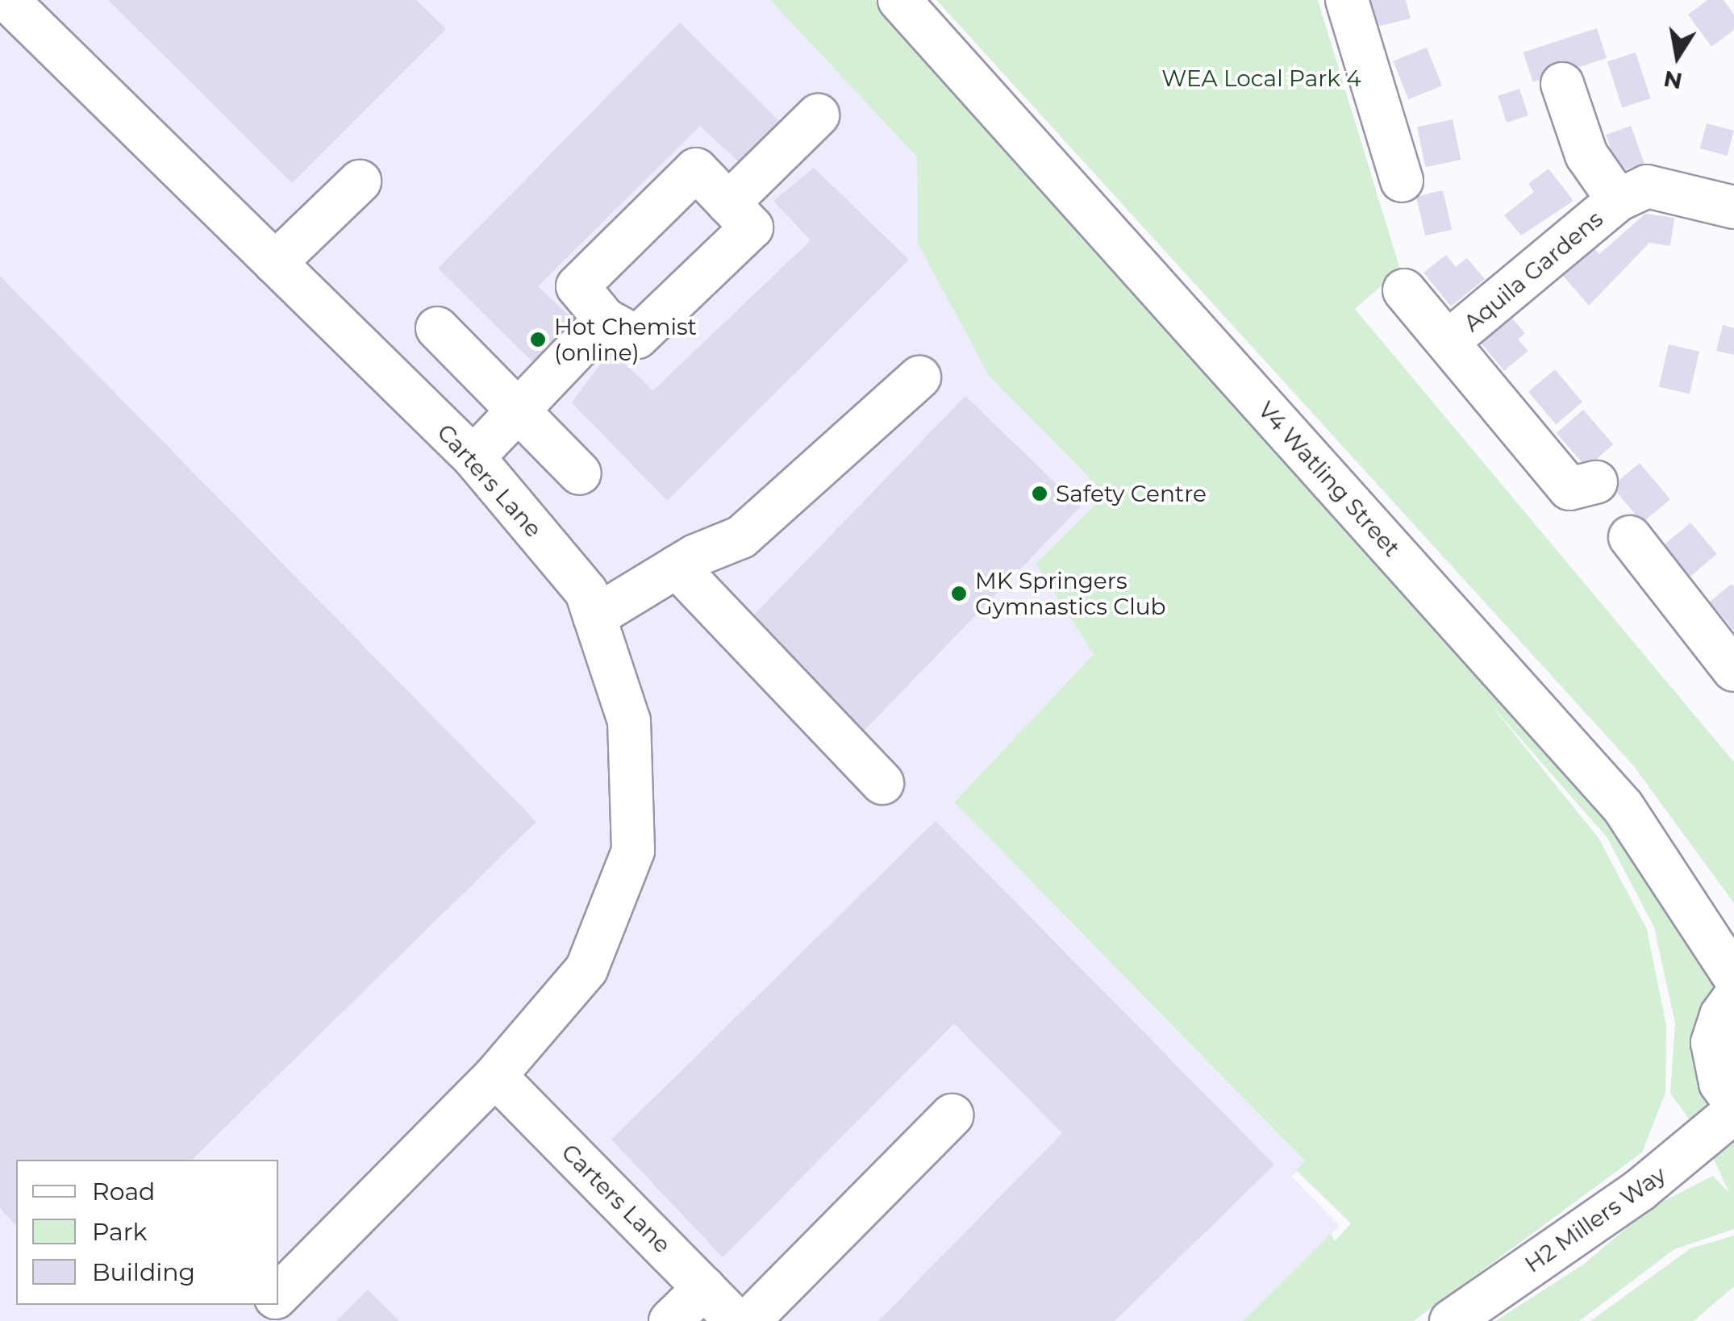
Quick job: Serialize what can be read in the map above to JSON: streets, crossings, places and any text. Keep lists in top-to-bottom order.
{
  "streets": {
    "street": [
      "Aquila Gardens",
      "V4 Watling Street",
      "Carters Lane",
      "H2 Millers Way"
    ]
  },
  "parks": ["WEA Local Park 4"],
  "places": ["Hot Chemist (online)", "Safety Centre", "MK Springers Gymnastics Club"],
  "legend": ["Road", "Park", "Building"],
  "north": "bottom"
}
